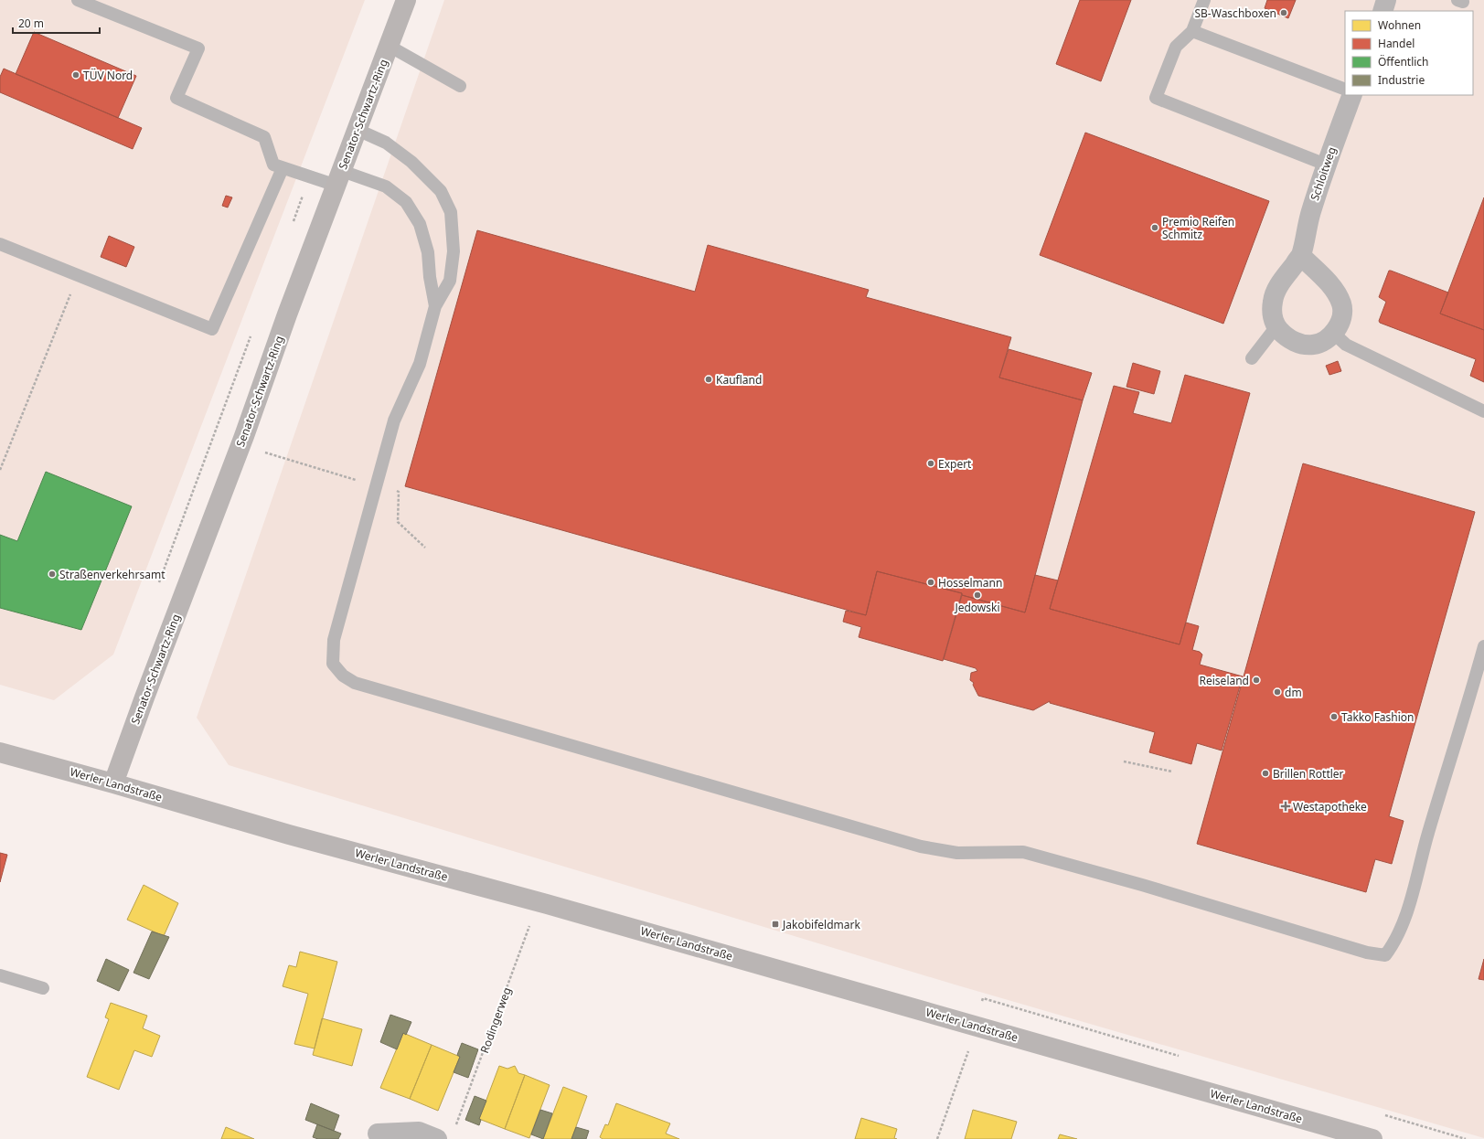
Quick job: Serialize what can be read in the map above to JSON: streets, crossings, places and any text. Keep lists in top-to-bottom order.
{
  "streets": {
    "main road": ["Senator-Schwartz-Ring", "Werler Landstraße"],
    "street": ["Schloitweg"],
    "path": ["Rodingerweg"]
  },
  "crossings": [
    ["Senator-Schwartz-Ring", "Werler Landstraße"],
    ["Werler Landstraße", "Rodingerweg"]
  ],
  "places": {
    "other": [
      "SB-Waschboxen",
      "TÜV Nord",
      "Premio Reifen Schmitz",
      "Kaufland",
      "Expert",
      "Straßenverkehrsamt",
      "Hosselmann",
      "Jedowski",
      "Reiseland",
      "dm",
      "Takko Fashion",
      "Brillen Rottler"
    ],
    "health": ["Westapotheke"],
    "transit": ["Jakobifeldmark"]
  },
  "legend": [
    "Wohnen",
    "Handel",
    "Öffentlich",
    "Industrie"
  ],
  "scale_bar": "20 m"
}
